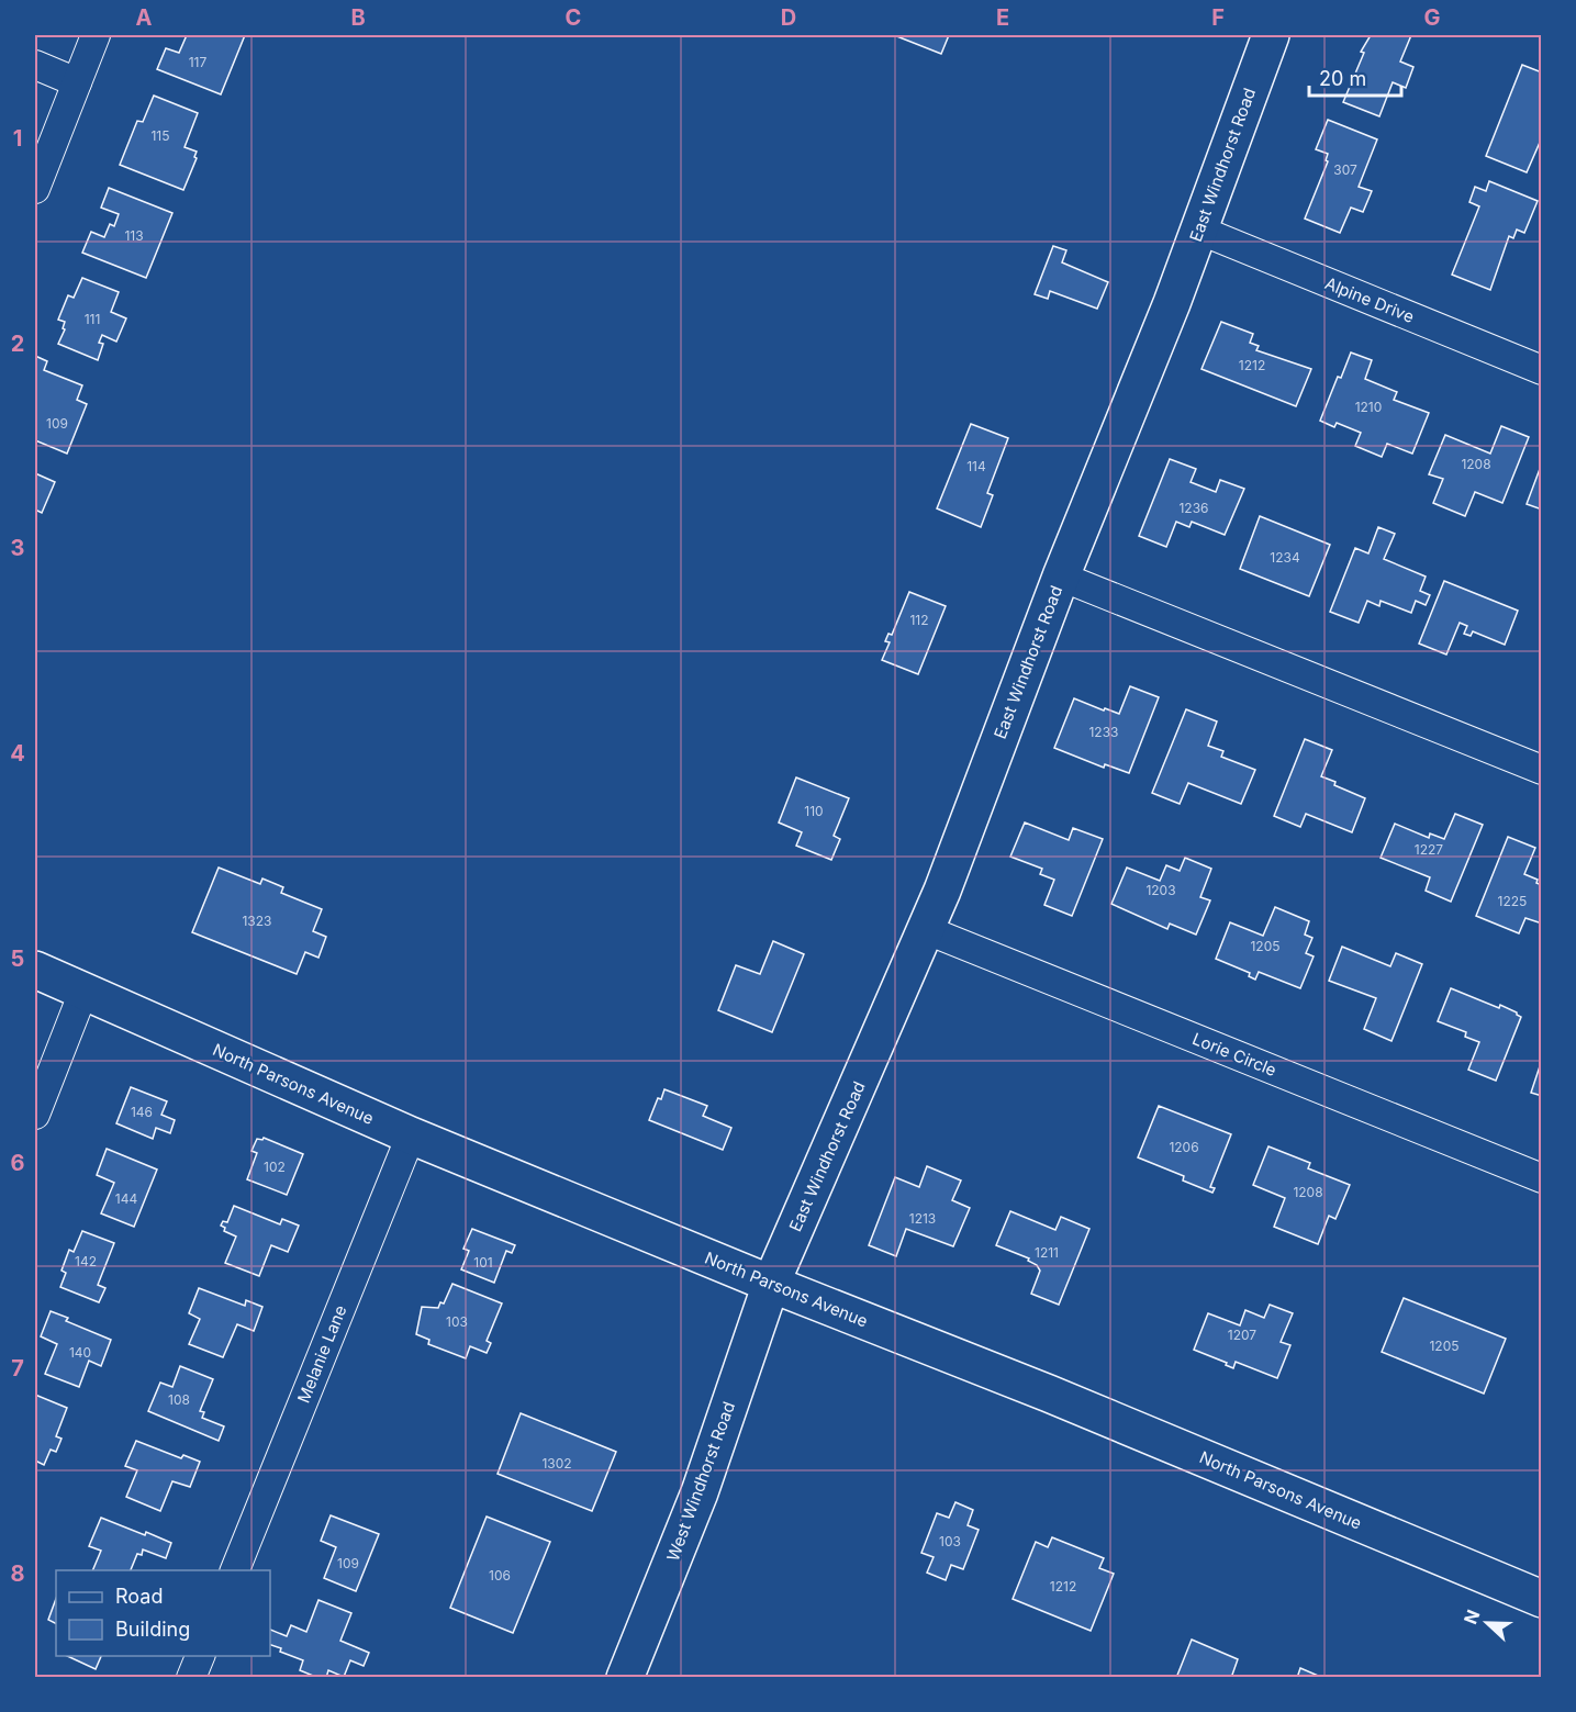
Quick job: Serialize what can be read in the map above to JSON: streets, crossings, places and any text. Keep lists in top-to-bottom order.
{
  "streets": {
    "street": [
      "East Windhorst Road",
      "Alpine Drive",
      "Lorie Circle",
      "North Parsons Avenue",
      "Melanie Lane",
      "West Windhorst Road"
    ]
  },
  "crossings": [
    ["East Windhorst Road", "Alpine Drive"],
    ["East Windhorst Road", "Lorie Circle"],
    ["East Windhorst Road", "North Parsons Avenue"],
    ["East Windhorst Road", "West Windhorst Road"],
    ["North Parsons Avenue", "Melanie Lane"],
    ["North Parsons Avenue", "West Windhorst Road"]
  ],
  "house_numbers": [
    "117",
    "115",
    "307",
    "113",
    "111",
    "1212",
    "1210",
    "109",
    "1208",
    "114",
    "1236",
    "1234",
    "112",
    "1233",
    "110",
    "1227",
    "1203",
    "1225",
    "1323",
    "1205",
    "146",
    "1206",
    "102",
    "1208",
    "144",
    "1213",
    "1211",
    "142",
    "101",
    "103",
    "1207",
    "1205",
    "140",
    "108",
    "1302",
    "103",
    "109",
    "106",
    "1212"
  ],
  "legend": ["Road", "Building"],
  "scale_bar": "20 m",
  "north": "left",
  "grid": {
    "columns": [
      "A",
      "B",
      "C",
      "D",
      "E",
      "F",
      "G"
    ],
    "rows": [
      "1",
      "2",
      "3",
      "4",
      "5",
      "6",
      "7",
      "8"
    ]
  }
}
